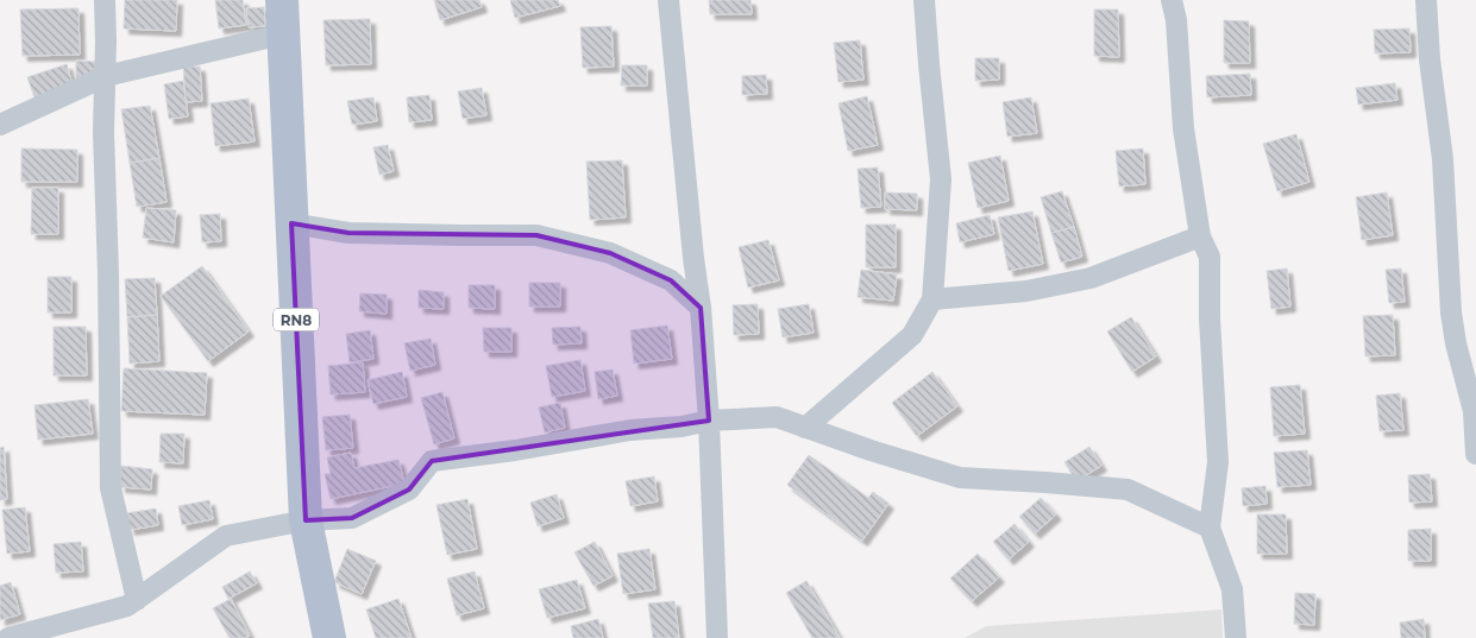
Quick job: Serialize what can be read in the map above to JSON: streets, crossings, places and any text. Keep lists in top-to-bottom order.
{
  "streets": {
    "main road": ["RN8"]
  }
}
